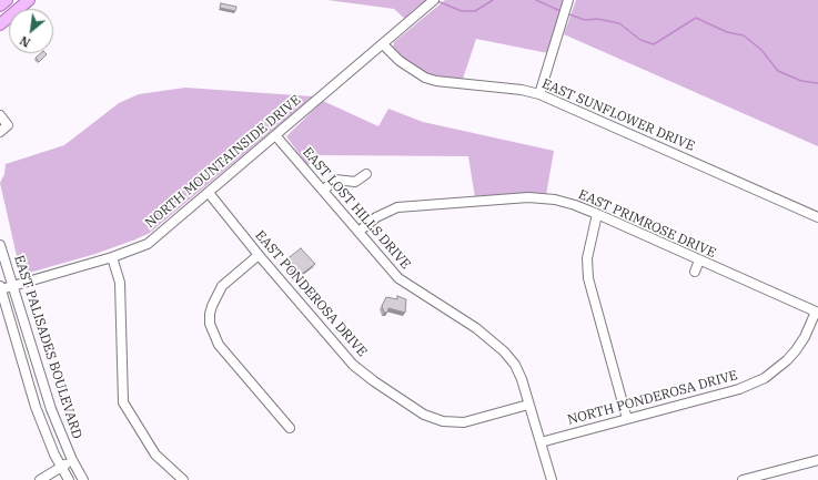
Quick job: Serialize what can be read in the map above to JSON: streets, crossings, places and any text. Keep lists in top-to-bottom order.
{
  "streets": {
    "street": [
      "EAST SUNFLOWER DRIVE",
      "NORTH MOUNTAINSIDE DRIVE",
      "EAST LOST HILLS DRIVE",
      "EAST PRIMROSE DRIVE",
      "EAST PONDEROSA DRIVE",
      "EAST PALISADES BOULEVARD",
      "NORTH PONDEROSA DRIVE"
    ]
  },
  "crossings": [
    ["EAST SUNFLOWER DRIVE", "NORTH MOUNTAINSIDE DRIVE"],
    ["NORTH MOUNTAINSIDE DRIVE", "EAST LOST HILLS DRIVE"],
    ["NORTH MOUNTAINSIDE DRIVE", "EAST PONDEROSA DRIVE"],
    ["NORTH MOUNTAINSIDE DRIVE", "EAST PALISADES BOULEVARD"],
    ["EAST LOST HILLS DRIVE", "EAST PRIMROSE DRIVE"],
    ["EAST LOST HILLS DRIVE", "EAST PONDEROSA DRIVE"],
    ["EAST LOST HILLS DRIVE", "NORTH PONDEROSA DRIVE"],
    ["EAST PRIMROSE DRIVE", "NORTH PONDEROSA DRIVE"]
  ],
  "north": "bottom left"
}
